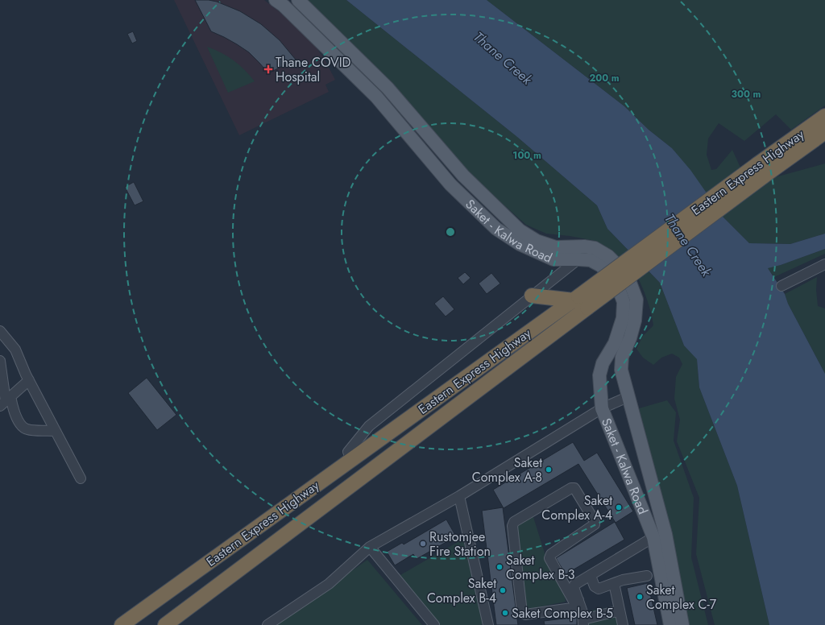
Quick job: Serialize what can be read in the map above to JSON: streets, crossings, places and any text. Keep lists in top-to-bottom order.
{
  "streets": {
    "highway": ["Eastern Express Highway"],
    "main road": ["Saket - Kalwa Road"]
  },
  "water": ["Thane Creek"],
  "places": {
    "health": ["Thane COVID Hospital"],
    "other": [
      "Saket Complex A-8",
      "Saket Complex A-4",
      "Rustomjee Fire Station",
      "Saket Complex B-3",
      "Saket Complex B-4",
      "Saket Complex C-7",
      "Saket Complex B-5"
    ]
  },
  "rings": ["200 m", "300 m", "100 m"]
}
